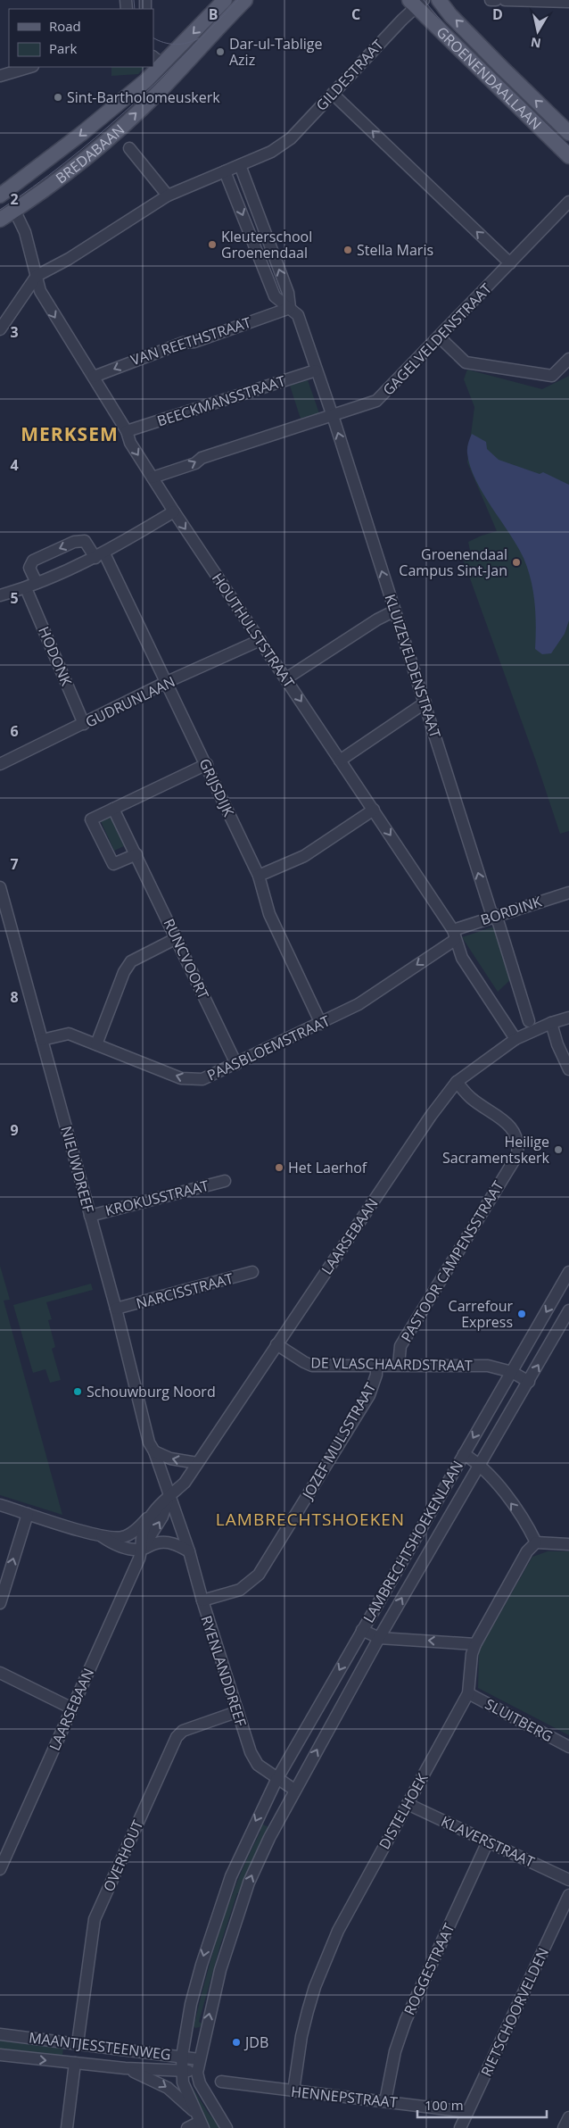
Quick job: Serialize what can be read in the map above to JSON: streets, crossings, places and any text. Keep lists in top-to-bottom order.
{
  "streets": {
    "main road": ["GROENENDAALLAAN", "BREDABAAN"],
    "street": [
      "GILDESTRAAT",
      "GAGELVELDENSTRAAT",
      "VAN REETHSTRAAT",
      "BEECKMANSSTRAAT",
      "HOUTHULSTSTRAAT",
      "HODONK",
      "KLUIZEVELDENSTRAAT",
      "GUDRUNLAAN",
      "GRIJSDIJK",
      "BORDINK",
      "RUNCVOORT",
      "PAASBLOEMSTRAAT",
      "NIEUWDREEF",
      "KROKUSSTRAAT",
      "LAARSEBAAN",
      "PASTOOR CAMPENSSTRAAT",
      "NARCISSTRAAT",
      "DE VLASCHAARDSTRAAT",
      "JOZEF MULSSTRAAT",
      "LAMBRECHTSHOEKENLAAN",
      "RYENLANDDREEF",
      "SLUITBERG",
      "DISTELHOEK",
      "KLAVERSTRAAT",
      "OVERHOUT",
      "ROGGESTRAAT",
      "RIETSCHOORVELDEN",
      "MAANTJESSTEENWEG",
      "HENNEPSTRAAT"
    ]
  },
  "crossings": [
    ["GILDESTRAAT", "GROENENDAALLAAN"],
    ["GILDESTRAAT", "HOUTHULSTSTRAAT"],
    ["BREDABAAN", "HOUTHULSTSTRAAT"],
    ["GAGELVELDENSTRAAT", "HOUTHULSTSTRAAT"],
    ["GAGELVELDENSTRAAT", "KLUIZEVELDENSTRAAT"],
    ["VAN REETHSTRAAT", "HOUTHULSTSTRAAT"],
    ["VAN REETHSTRAAT", "KLUIZEVELDENSTRAAT"],
    ["BEECKMANSSTRAAT", "HOUTHULSTSTRAAT"],
    ["BEECKMANSSTRAAT", "KLUIZEVELDENSTRAAT"],
    ["HOUTHULSTSTRAAT", "GUDRUNLAAN"],
    ["HOUTHULSTSTRAAT", "BORDINK"],
    ["HOUTHULSTSTRAAT", "PAASBLOEMSTRAAT"],
    ["HOUTHULSTSTRAAT", "LAARSEBAAN"],
    ["HODONK", "GUDRUNLAAN"],
    ["KLUIZEVELDENSTRAAT", "BORDINK"],
    ["GUDRUNLAAN", "GRIJSDIJK"],
    ["GRIJSDIJK", "PAASBLOEMSTRAAT"],
    ["BORDINK", "PAASBLOEMSTRAAT"],
    ["RUNCVOORT", "PAASBLOEMSTRAAT"],
    ["PAASBLOEMSTRAAT", "NIEUWDREEF"],
    ["NIEUWDREEF", "KROKUSSTRAAT"],
    ["NIEUWDREEF", "LAARSEBAAN"],
    ["NIEUWDREEF", "NARCISSTRAAT"],
    ["NIEUWDREEF", "RYENLANDDREEF"],
    ["LAARSEBAAN", "PASTOOR CAMPENSSTRAAT"],
    ["LAARSEBAAN", "DE VLASCHAARDSTRAAT"],
    ["LAARSEBAAN", "RYENLANDDREEF"],
    ["PASTOOR CAMPENSSTRAAT", "DE VLASCHAARDSTRAAT"],
    ["DE VLASCHAARDSTRAAT", "JOZEF MULSSTRAAT"],
    ["DE VLASCHAARDSTRAAT", "LAMBRECHTSHOEKENLAAN"],
    ["JOZEF MULSSTRAAT", "RYENLANDDREEF"],
    ["LAMBRECHTSHOEKENLAAN", "RYENLANDDREEF"],
    ["LAMBRECHTSHOEKENLAAN", "MAANTJESSTEENWEG"],
    ["RYENLANDDREEF", "OVERHOUT"],
    ["SLUITBERG", "DISTELHOEK"],
    ["DISTELHOEK", "KLAVERSTRAAT"],
    ["DISTELHOEK", "HENNEPSTRAAT"],
    ["KLAVERSTRAAT", "ROGGESTRAAT"],
    ["OVERHOUT", "MAANTJESSTEENWEG"],
    ["ROGGESTRAAT", "HENNEPSTRAAT"],
    ["RIETSCHOORVELDEN", "HENNEPSTRAAT"]
  ],
  "one_way": [
    "GAGELVELDENSTRAAT",
    "VAN REETHSTRAAT",
    "HOUTHULSTSTRAAT",
    "KLUIZEVELDENSTRAAT",
    "PAASBLOEMSTRAAT"
  ],
  "districts": ["MERKSEM", "LAMBRECHTSHOEKEN"],
  "places": [
    "Dar-ul-Tablige Aziz",
    "Sint-Bartholomeuskerk",
    "Kleuterschool Groenendaal",
    "Stella Maris",
    "Groenendaal Campus Sint-Jan",
    "Heilige Sacramentskerk",
    "Het Laerhof",
    "Carrefour Express",
    "Schouwburg Noord",
    "JDB"
  ],
  "legend": ["Road", "Park"],
  "scale_bar": "100 m",
  "north": "bottom",
  "grid": {
    "columns": ["B", "C", "D"],
    "rows": [
      "2",
      "3",
      "4",
      "5",
      "6",
      "7",
      "8",
      "9"
    ]
  }
}
